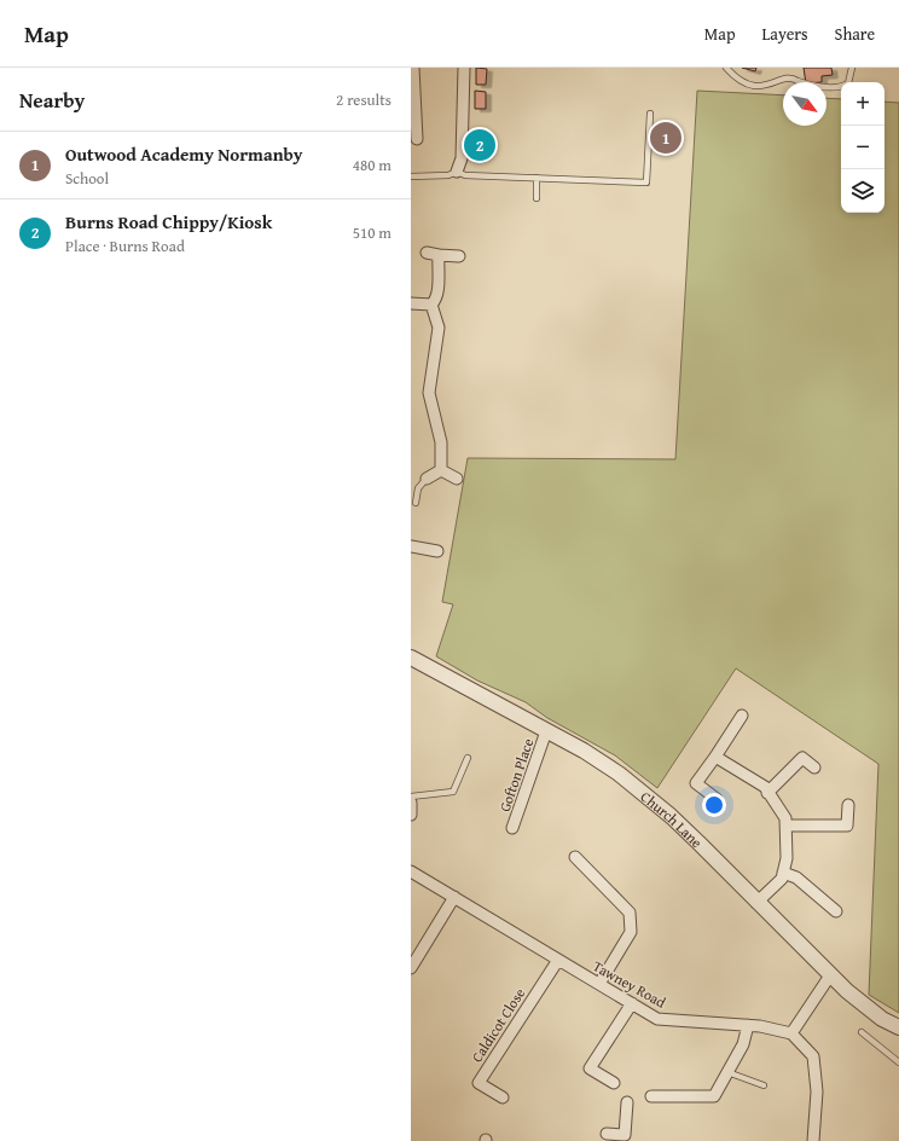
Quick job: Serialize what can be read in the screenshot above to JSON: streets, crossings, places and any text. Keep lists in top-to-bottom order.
{
  "streets": {
    "street": [
      "Gofton Place",
      "Church Lane",
      "Tawney Road",
      "Caldicot Close"
    ]
  },
  "crossings": [
    ["Gofton Place", "Church Lane"],
    ["Tawney Road", "Caldicot Close"]
  ],
  "north": "bottom right",
  "page": {
    "header": "Map",
    "nav": ["Map", "Layers", "Share"],
    "heading": ["Nearby", "2 results"],
    "map_buttons": ["+", "−"],
    "pins": ["1", "2"],
    "list": [
      {
        "mark": "1",
        "name": "Outwood Academy Normanby",
        "note": "School",
        "value": "480 m"
      },
      {
        "mark": "2",
        "name": "Burns Road Chippy/Kiosk",
        "note": "Place · Burns Road",
        "value": "510 m"
      }
    ]
  }
}
